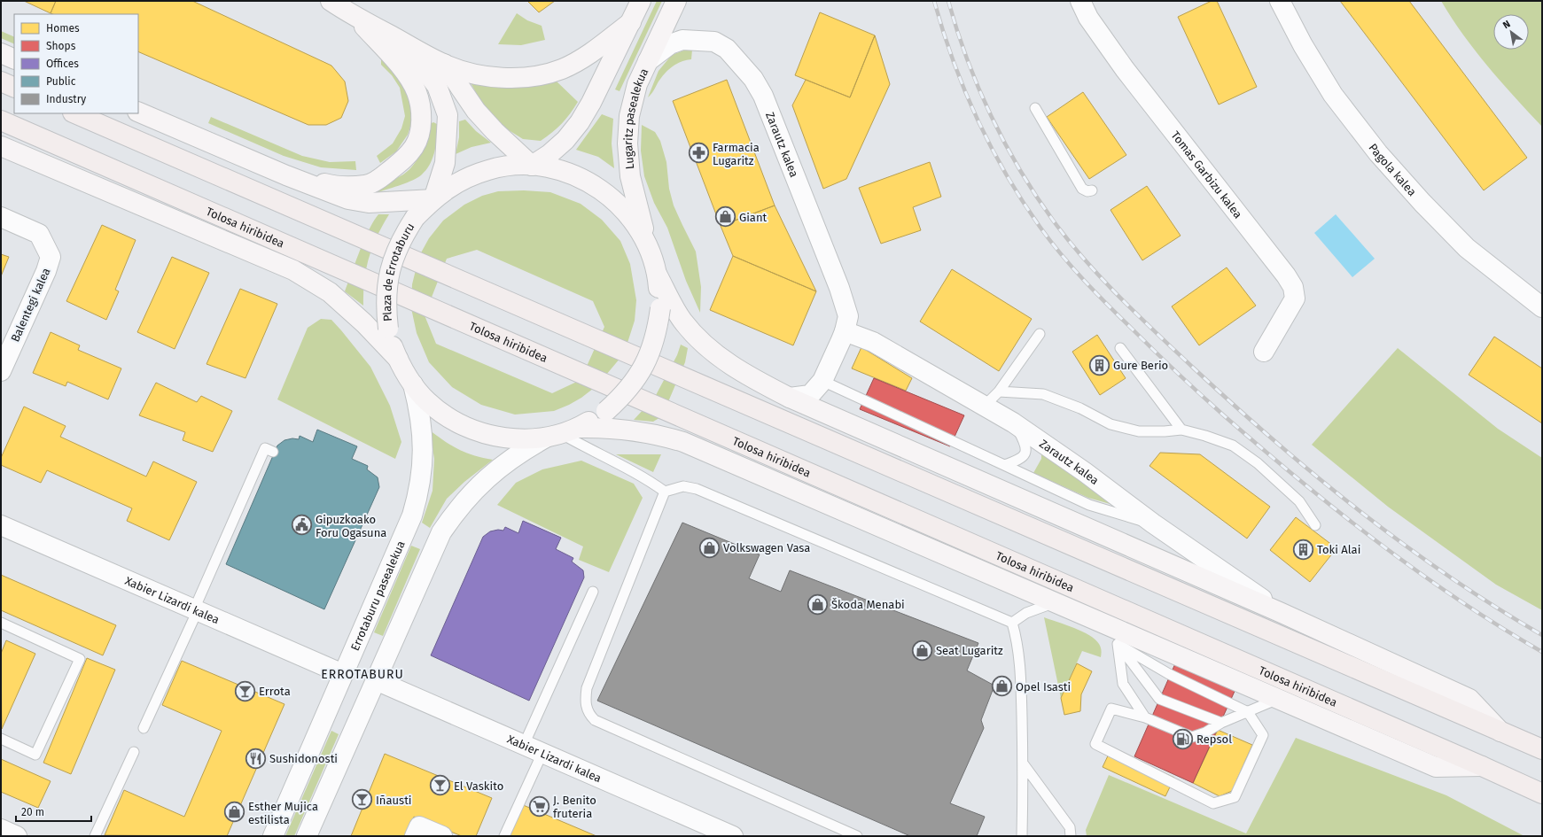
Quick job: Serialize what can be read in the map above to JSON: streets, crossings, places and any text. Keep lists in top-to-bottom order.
{
  "streets": {
    "main road": ["Lugaritz pasealekua", "Tolosa hiribidea", "Plaza de Errotaburu"],
    "street": [
      "Zarautz kalea",
      "Pagola kalea",
      "Tomas Garbizu kalea",
      "Balentegi kalea",
      "Errotaburu pasealekua",
      "Xabier Lizardi kalea"
    ]
  },
  "crossings": [
    ["Lugaritz pasealekua", "Zarautz kalea"],
    ["Lugaritz pasealekua", "Plaza de Errotaburu"],
    ["Tolosa hiribidea", "Plaza de Errotaburu"],
    ["Errotaburu pasealekua", "Xabier Lizardi kalea"]
  ],
  "districts": ["ERROTABURU"],
  "places": {
    "pharmacy": ["Farmacia Lugaritz"],
    "shop": [
      "Giant",
      "Volkswagen Vasa",
      "Škoda Menabi",
      "Seat Lugaritz",
      "Opel Isasti",
      "Esther Mujica estilista"
    ],
    "building": ["Gure Berio", "Toki Alai"],
    "public building": ["Gipuzkoako Foru Ogasuna"],
    "bar": ["Errota", "El Vaskito", "Iñausti"],
    "fuel station": ["Repsol"],
    "restaurant": ["Sushidonosti"],
    "supermarket": ["J. Benito fruteria"]
  },
  "legend": [
    "Homes",
    "Shops",
    "Offices",
    "Public",
    "Industry"
  ],
  "scale_bar": "20 m",
  "north": "top left"
}
